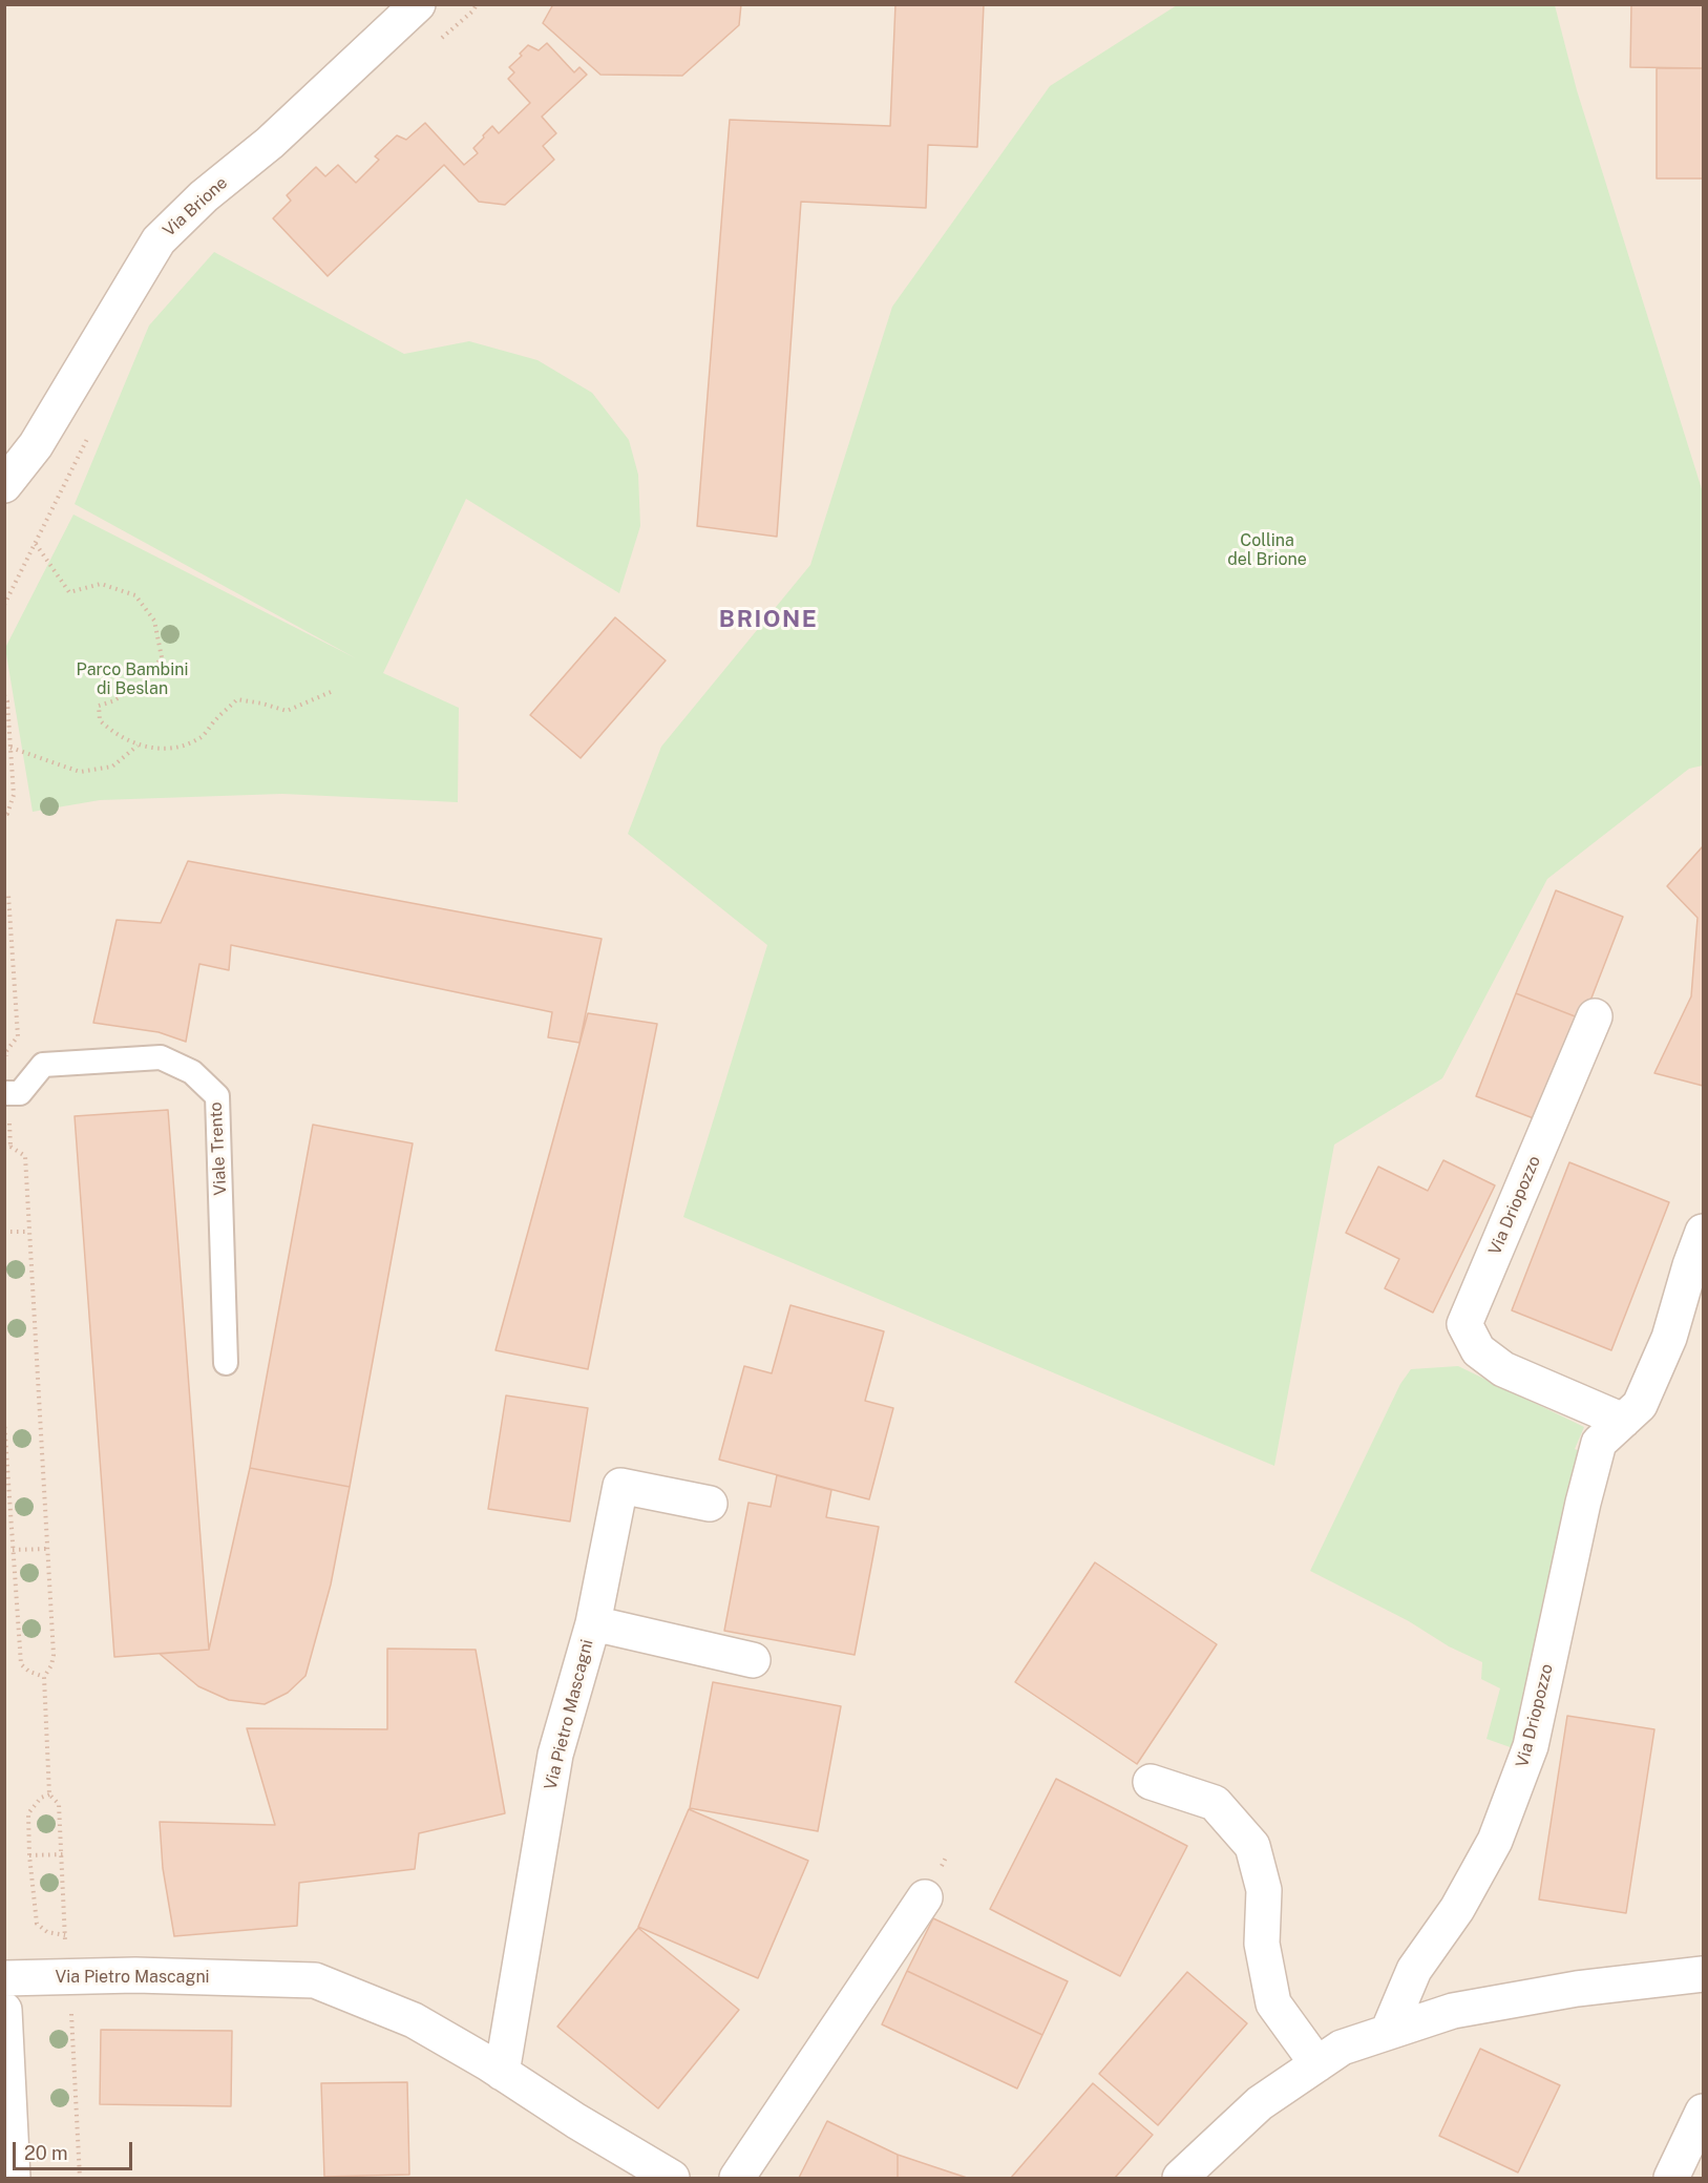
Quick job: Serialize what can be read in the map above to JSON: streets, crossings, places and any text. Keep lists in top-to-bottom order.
{
  "streets": {
    "street": ["Via Brione", "Via Driopozzo", "Via Pietro Mascagni"],
    "lane": ["Viale Trento"]
  },
  "districts": ["BRIONE"],
  "parks": ["Collina del Brione", "Parco Bambini di Beslan"],
  "scale_bar": "20 m"
}
